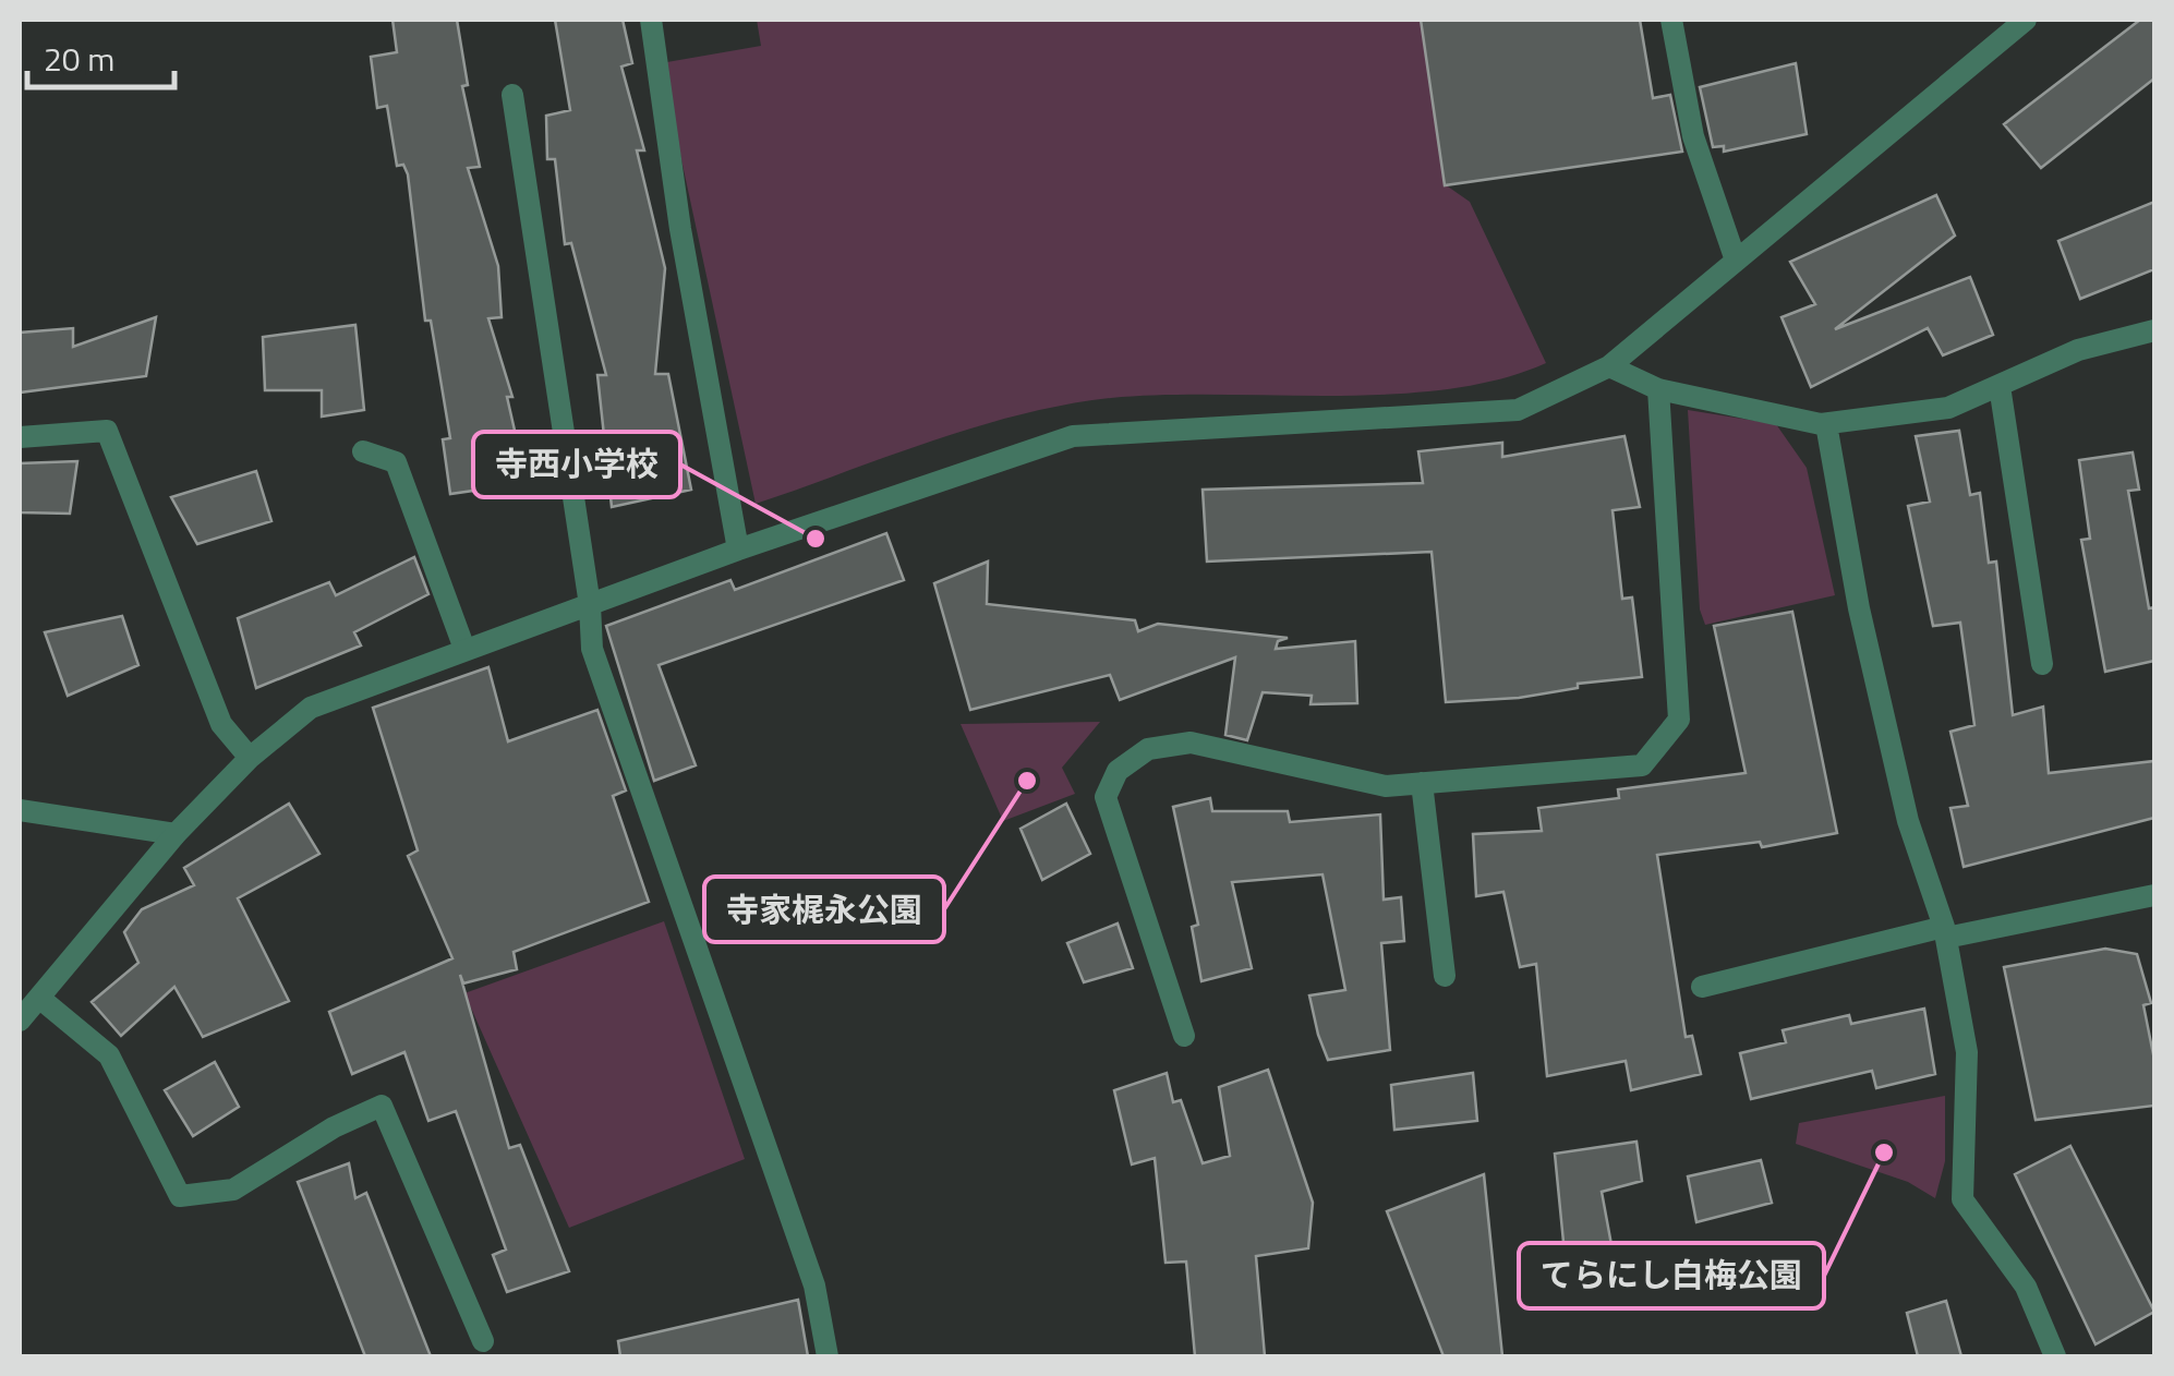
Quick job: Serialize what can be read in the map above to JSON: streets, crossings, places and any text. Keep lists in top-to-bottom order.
{
  "places": ["寺西小学校", "寺家梶永公園", "てらにし白梅公園"],
  "scale_bar": "20 m"
}
